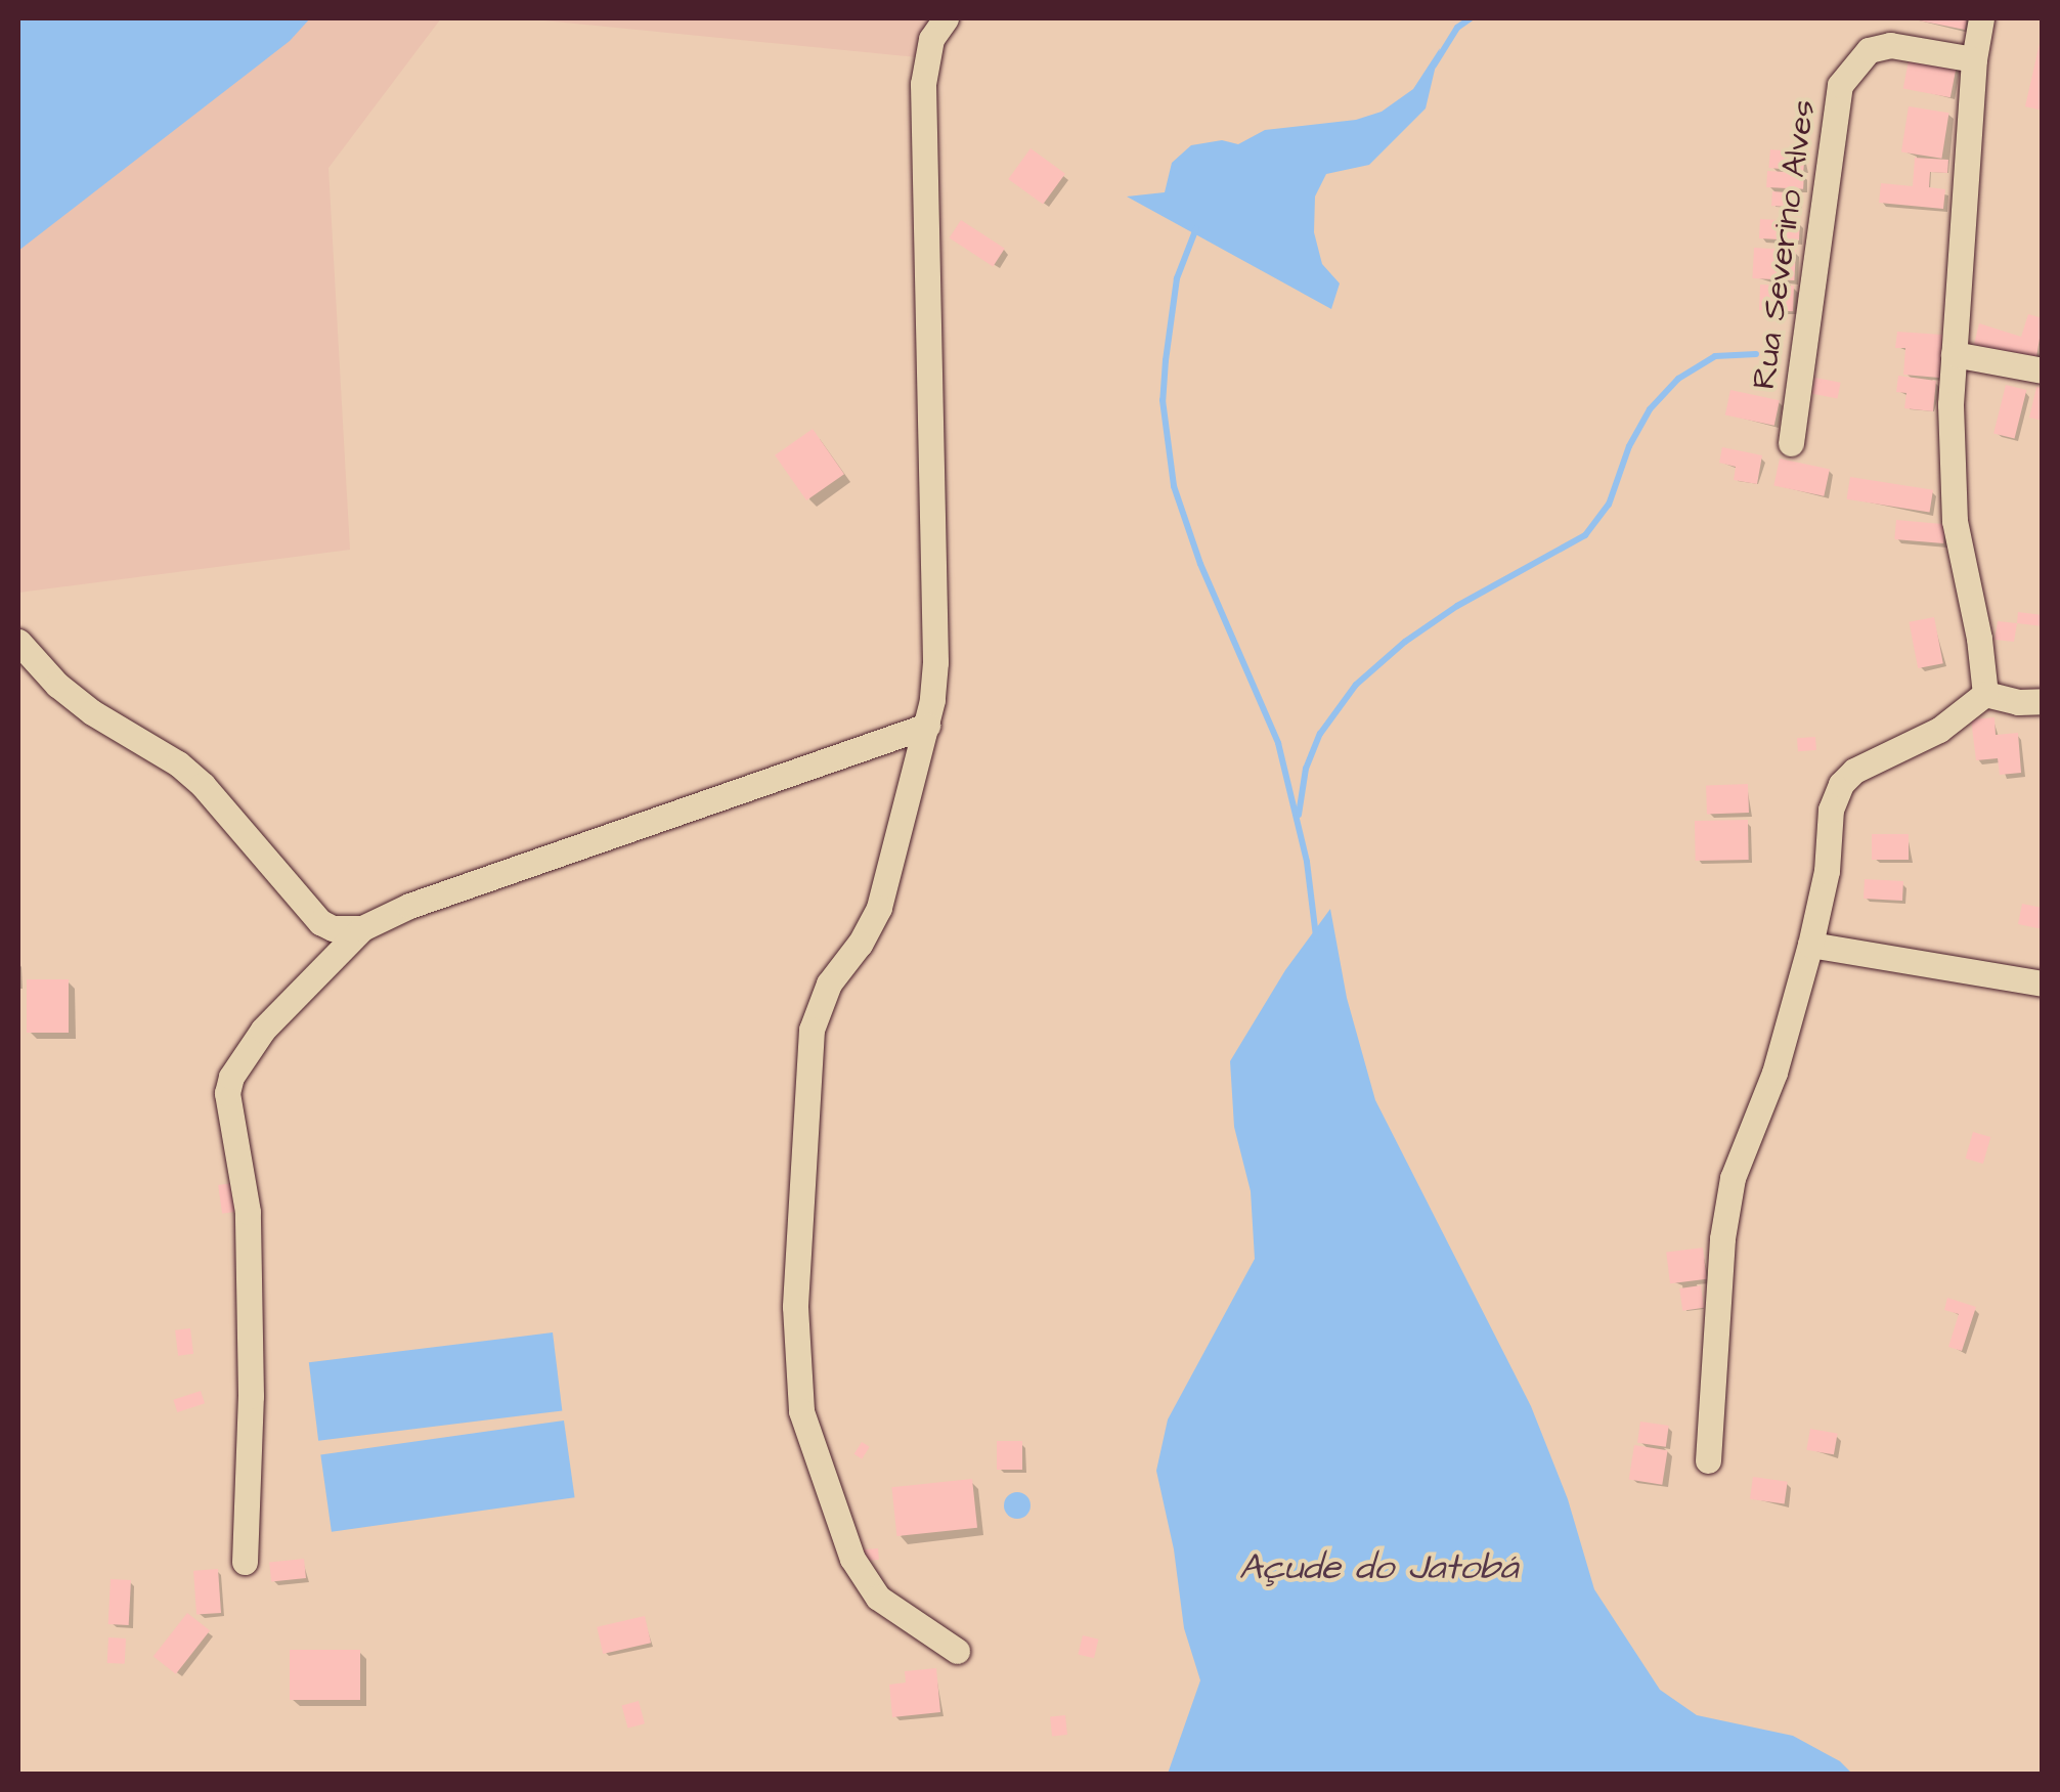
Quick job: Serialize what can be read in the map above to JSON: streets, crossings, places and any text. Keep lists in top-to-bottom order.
{
  "streets": {
    "street": ["Rua Severino Alves"]
  },
  "water": ["Açude do Jatobá"]
}
